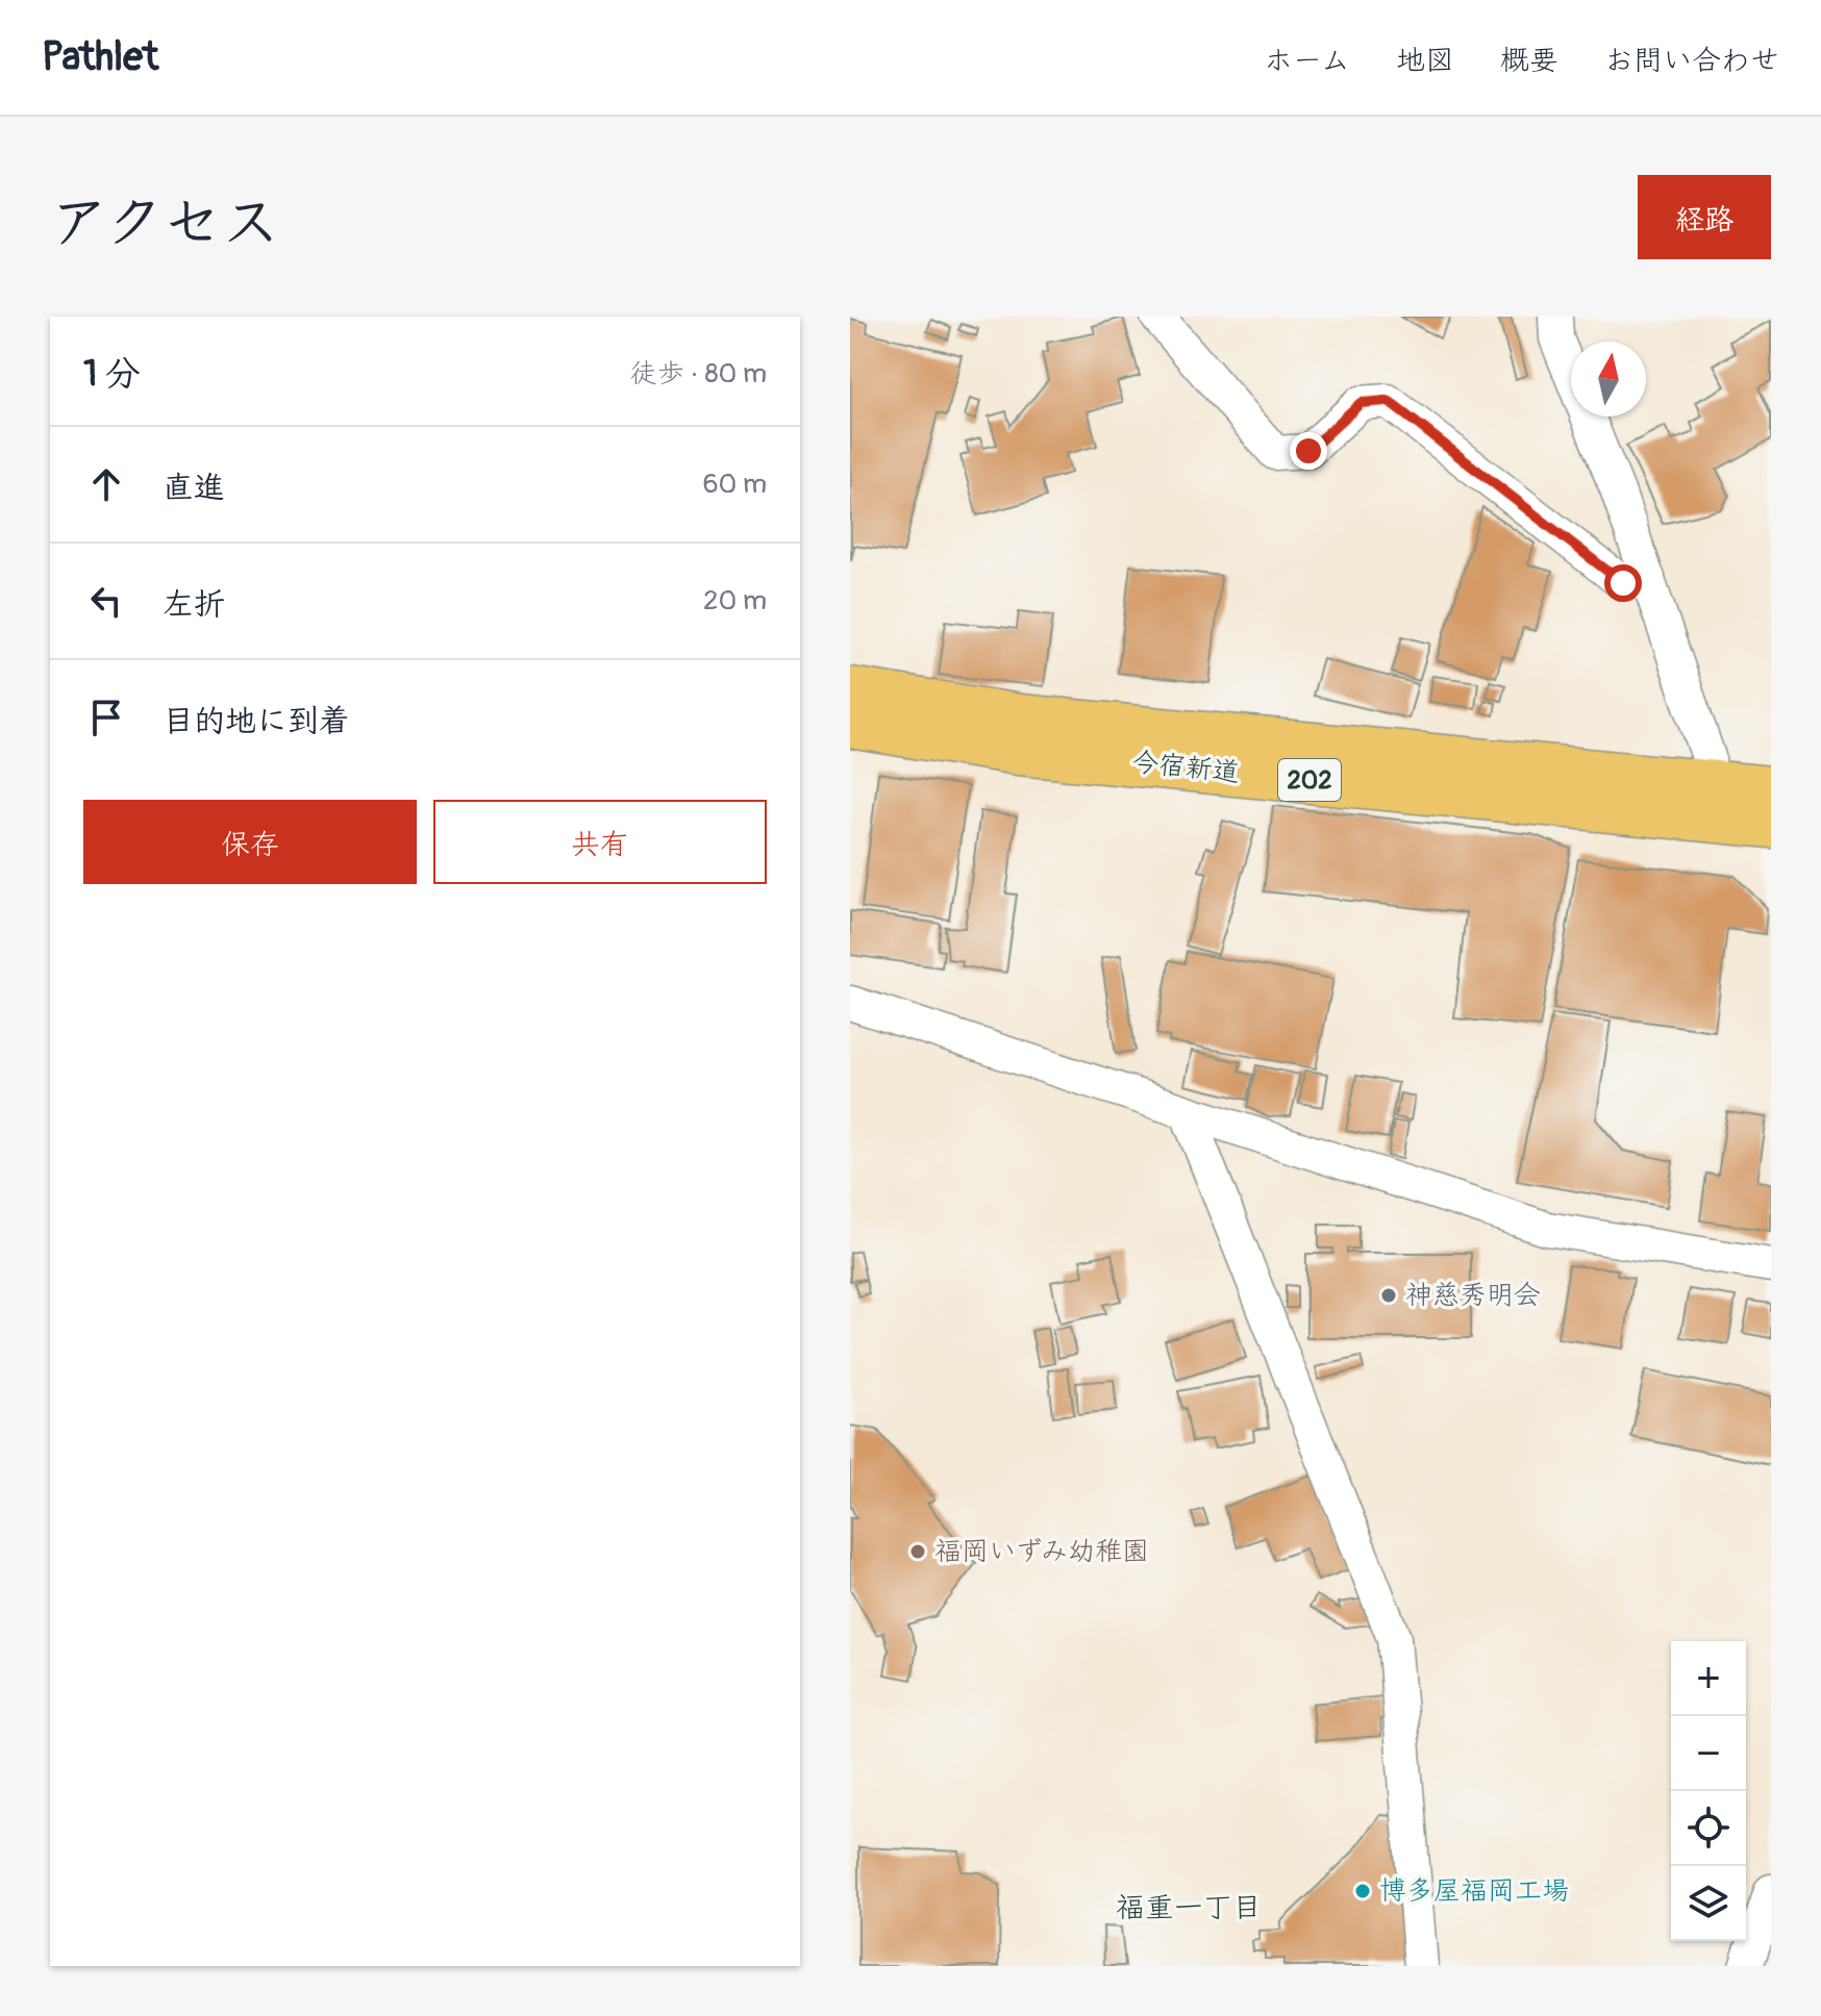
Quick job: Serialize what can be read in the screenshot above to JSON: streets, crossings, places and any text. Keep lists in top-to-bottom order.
{
  "streets": {
    "highway": ["今宿新道", "202"]
  },
  "districts": ["福重一丁目"],
  "places": ["神慈秀明会", "福岡いずみ幼稚園", "博多屋福岡工場"],
  "north": "top",
  "page": {
    "header": "Pathlet",
    "nav": [
      "ホーム",
      "地図",
      "概要",
      "お問い合わせ"
    ],
    "title": "アクセス",
    "buttons": [
      "経路",
      ["保存", "共有"]
    ],
    "heading": ["1 分", "徒歩 · 80 m"],
    "list": [
      ["直進", "60 m"],
      ["左折", "20 m"],
      "目的地に到着"
    ],
    "map_buttons": ["+", "−"]
  }
}
